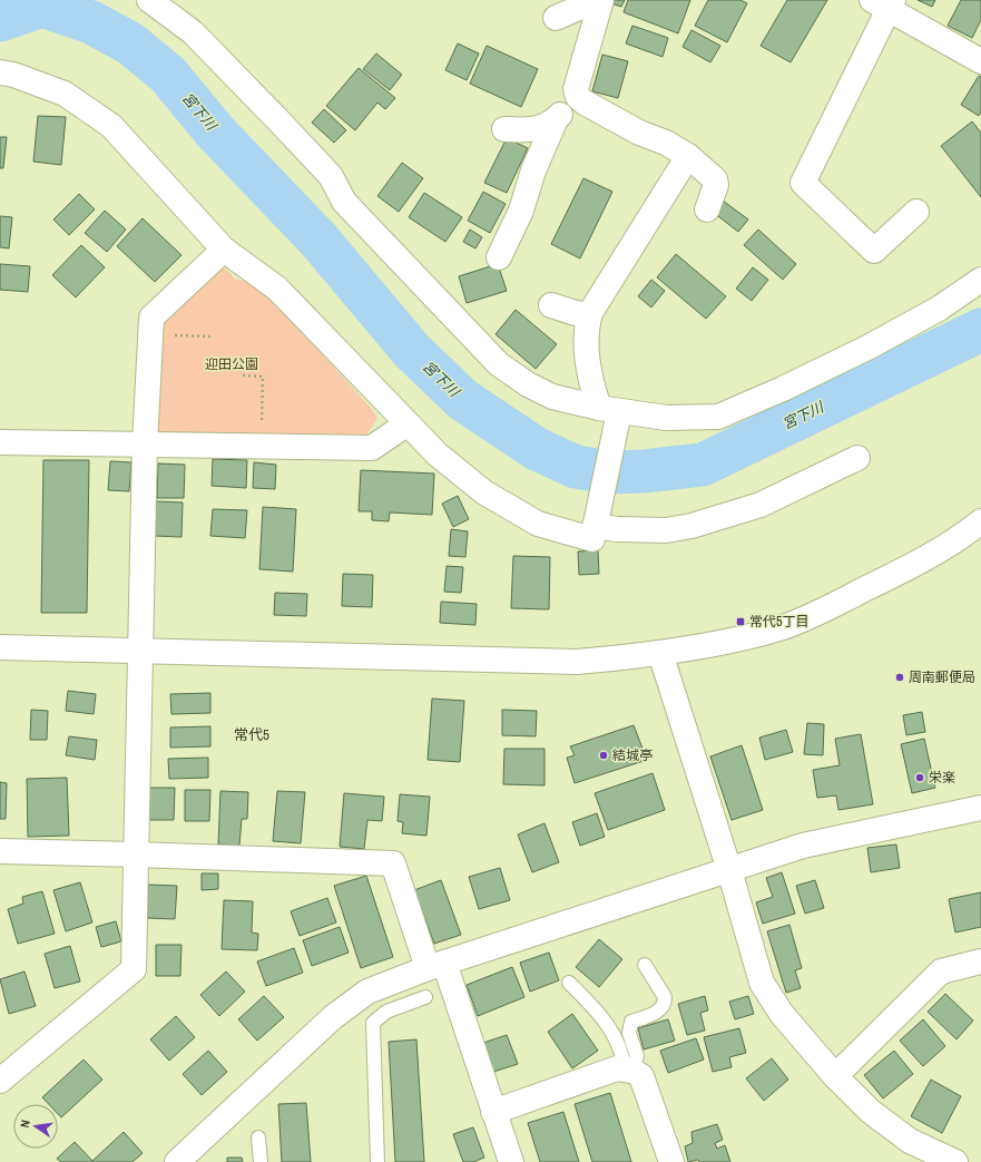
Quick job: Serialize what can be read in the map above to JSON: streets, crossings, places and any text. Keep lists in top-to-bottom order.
{
  "districts": ["常代5"],
  "water": ["宮下川"],
  "parks": ["迎田公園"],
  "places": {
    "transit": ["常代5丁目"],
    "other": ["周南郵便局", "結城亭", "栄楽"]
  },
  "north": "left"
}
